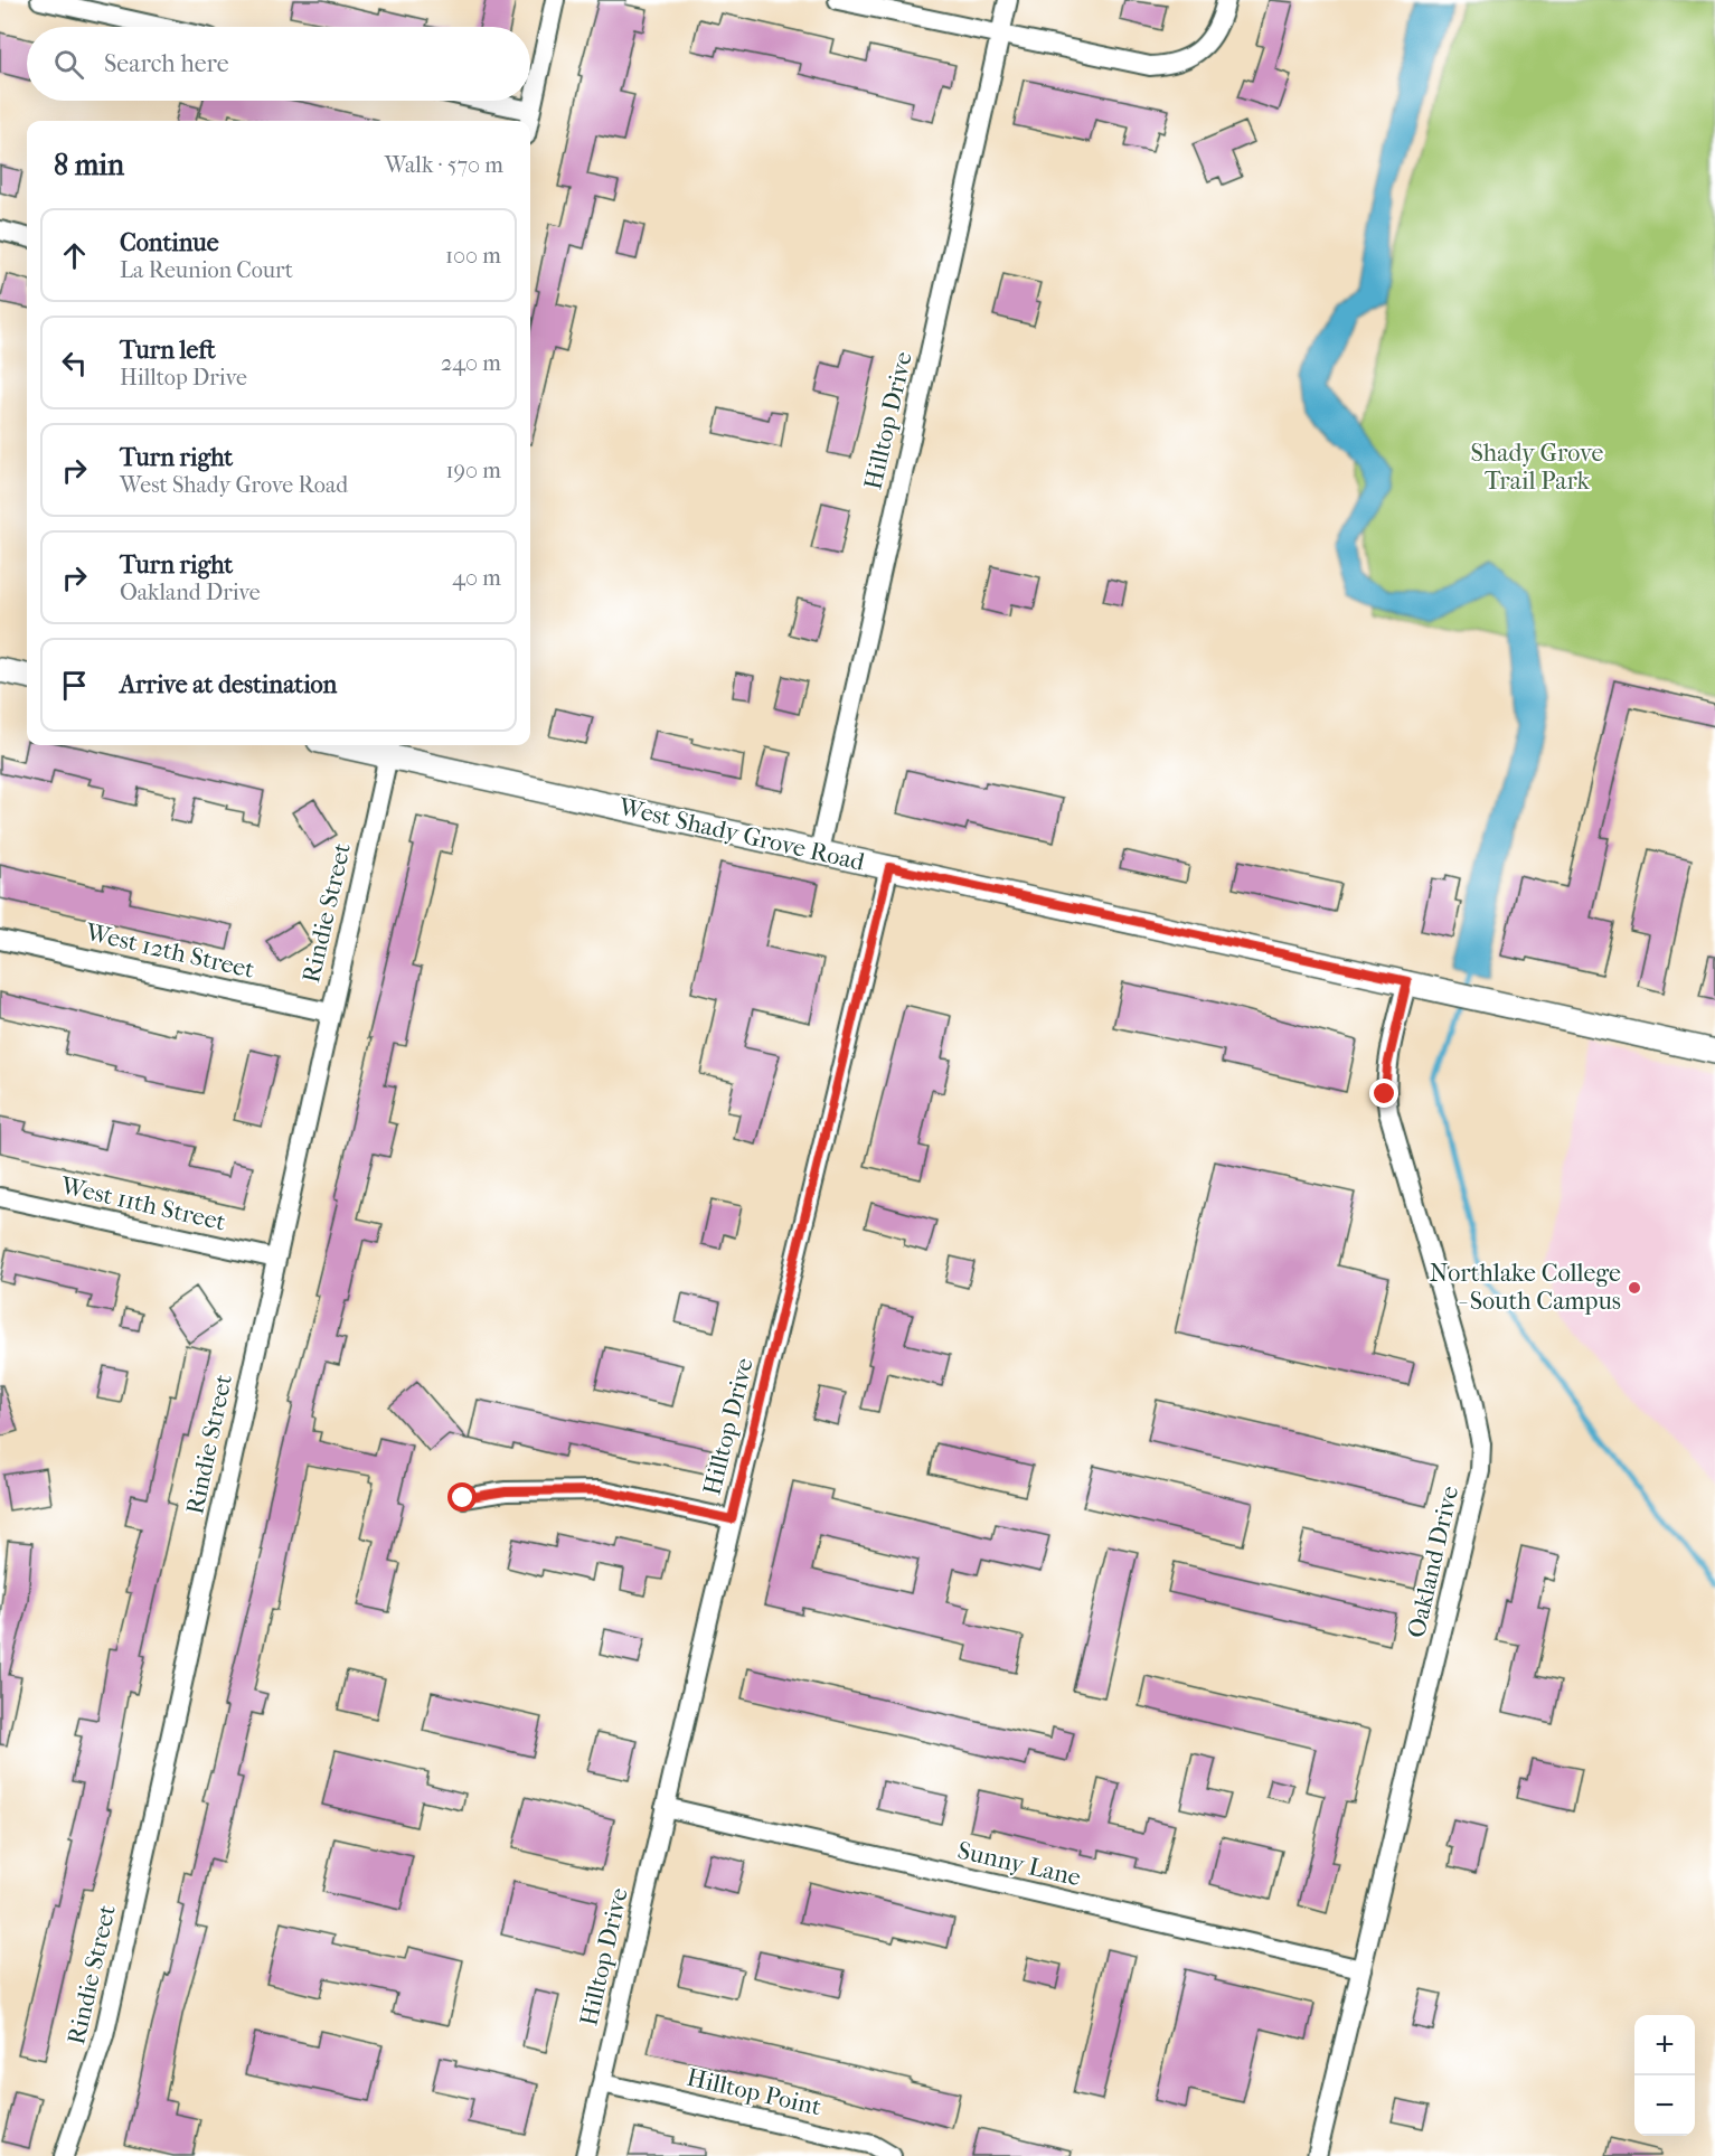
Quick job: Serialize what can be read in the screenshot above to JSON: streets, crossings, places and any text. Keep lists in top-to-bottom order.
{
  "streets": {
    "main road": ["West Shady Grove Road"],
    "street": [
      "Hilltop Drive",
      "Rindie Street",
      "West 12th Street",
      "West 11th Street",
      "Oakland Drive",
      "Sunny Lane",
      "Hilltop Point"
    ]
  },
  "crossings": [
    ["Hilltop Drive", "West Shady Grove Road"],
    ["Hilltop Drive", "Sunny Lane"],
    ["Hilltop Drive", "Hilltop Point"],
    ["West Shady Grove Road", "Rindie Street"],
    ["West Shady Grove Road", "Oakland Drive"],
    ["Rindie Street", "West 12th Street"],
    ["Rindie Street", "West 11th Street"],
    ["Oakland Drive", "Sunny Lane"]
  ],
  "parks": ["Shady Grove Trail Park"],
  "places": ["Northlake College - South Campus"],
  "page": {
    "search": "Search here",
    "heading": ["8 min", "Walk · 570 m"],
    "list": [
      ["Continue", "La Reunion Court", "100 m"],
      ["Turn left", "Hilltop Drive", "240 m"],
      ["Turn right", "West Shady Grove Road", "190 m"],
      ["Turn right", "Oakland Drive", "40 m"],
      "Arrive at destination"
    ],
    "map_buttons": ["+", "−"]
  }
}
